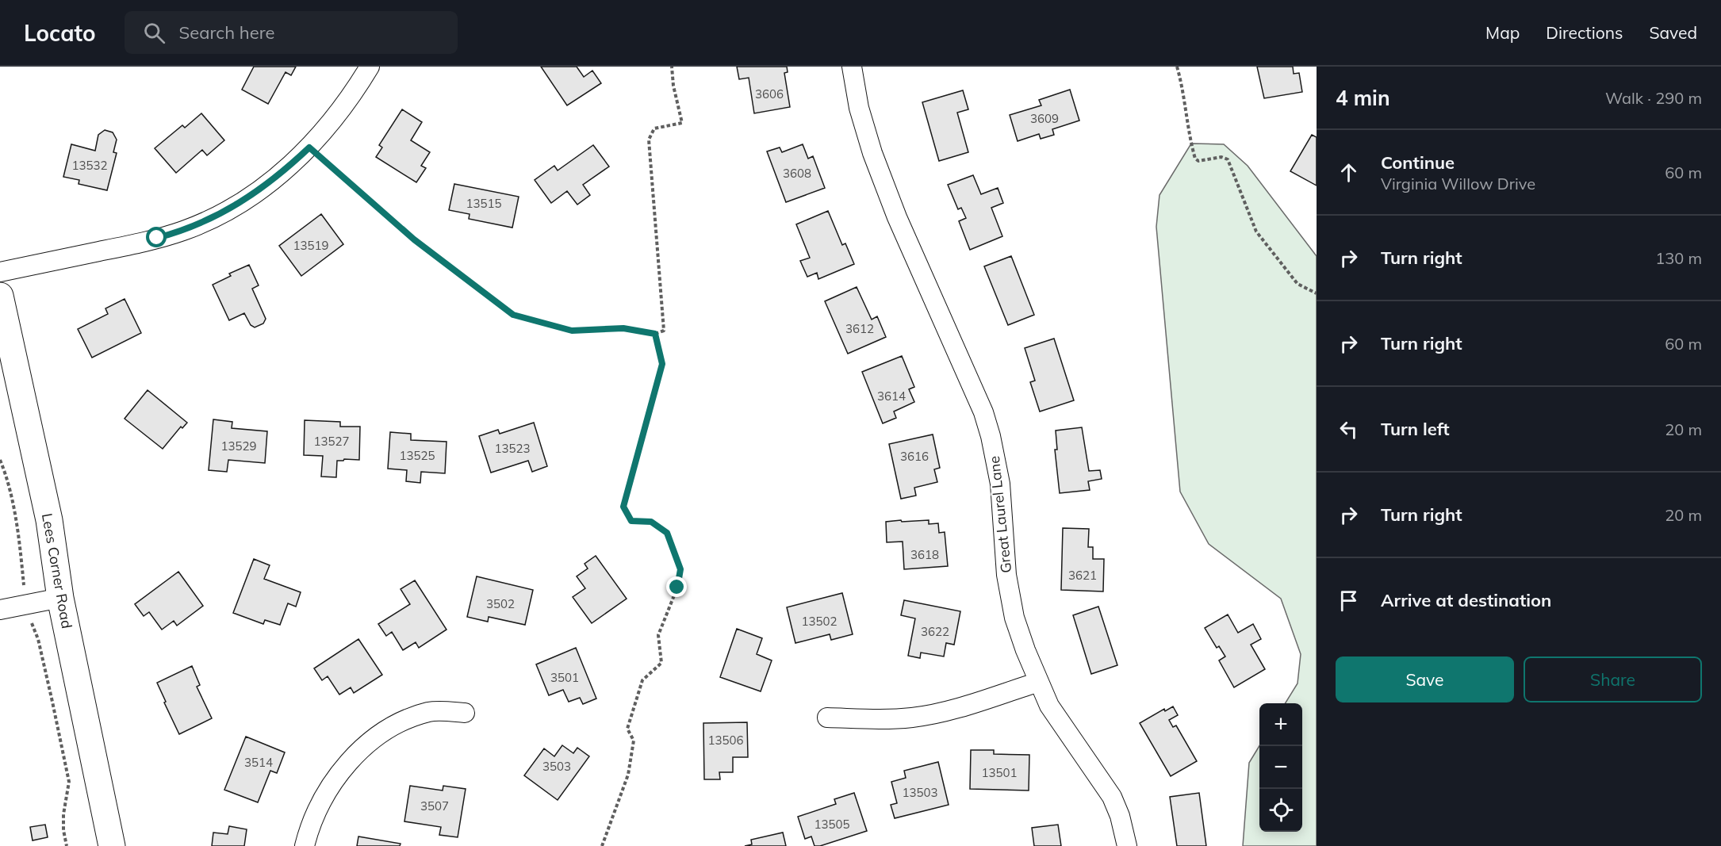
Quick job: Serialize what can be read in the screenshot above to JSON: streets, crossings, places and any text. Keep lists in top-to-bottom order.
{
  "streets": {
    "street": ["Great Laurel Lane", "Lees Corner Road"]
  },
  "house_numbers": [
    "3606",
    "3609",
    "13532",
    "3608",
    "13515",
    "13519",
    "3612",
    "3614",
    "13527",
    "13529",
    "13523",
    "13525",
    "3616",
    "3618",
    "3621",
    "3502",
    "13502",
    "3622",
    "3501",
    "13506",
    "3514",
    "3503",
    "13501",
    "13503",
    "3507",
    "13505"
  ],
  "page": {
    "header": "Locato",
    "search": "Search here",
    "nav": ["Map", "Directions", "Saved"],
    "heading": ["4 min", "Walk · 290 m"],
    "list": [
      ["Continue", "Virginia Willow Drive", "60 m"],
      ["Turn right", "130 m"],
      ["Turn right", "60 m"],
      ["Turn left", "20 m"],
      ["Turn right", "20 m"],
      "Arrive at destination"
    ],
    "buttons": ["Save", "Share"],
    "map_buttons": ["+", "−"]
  }
}
